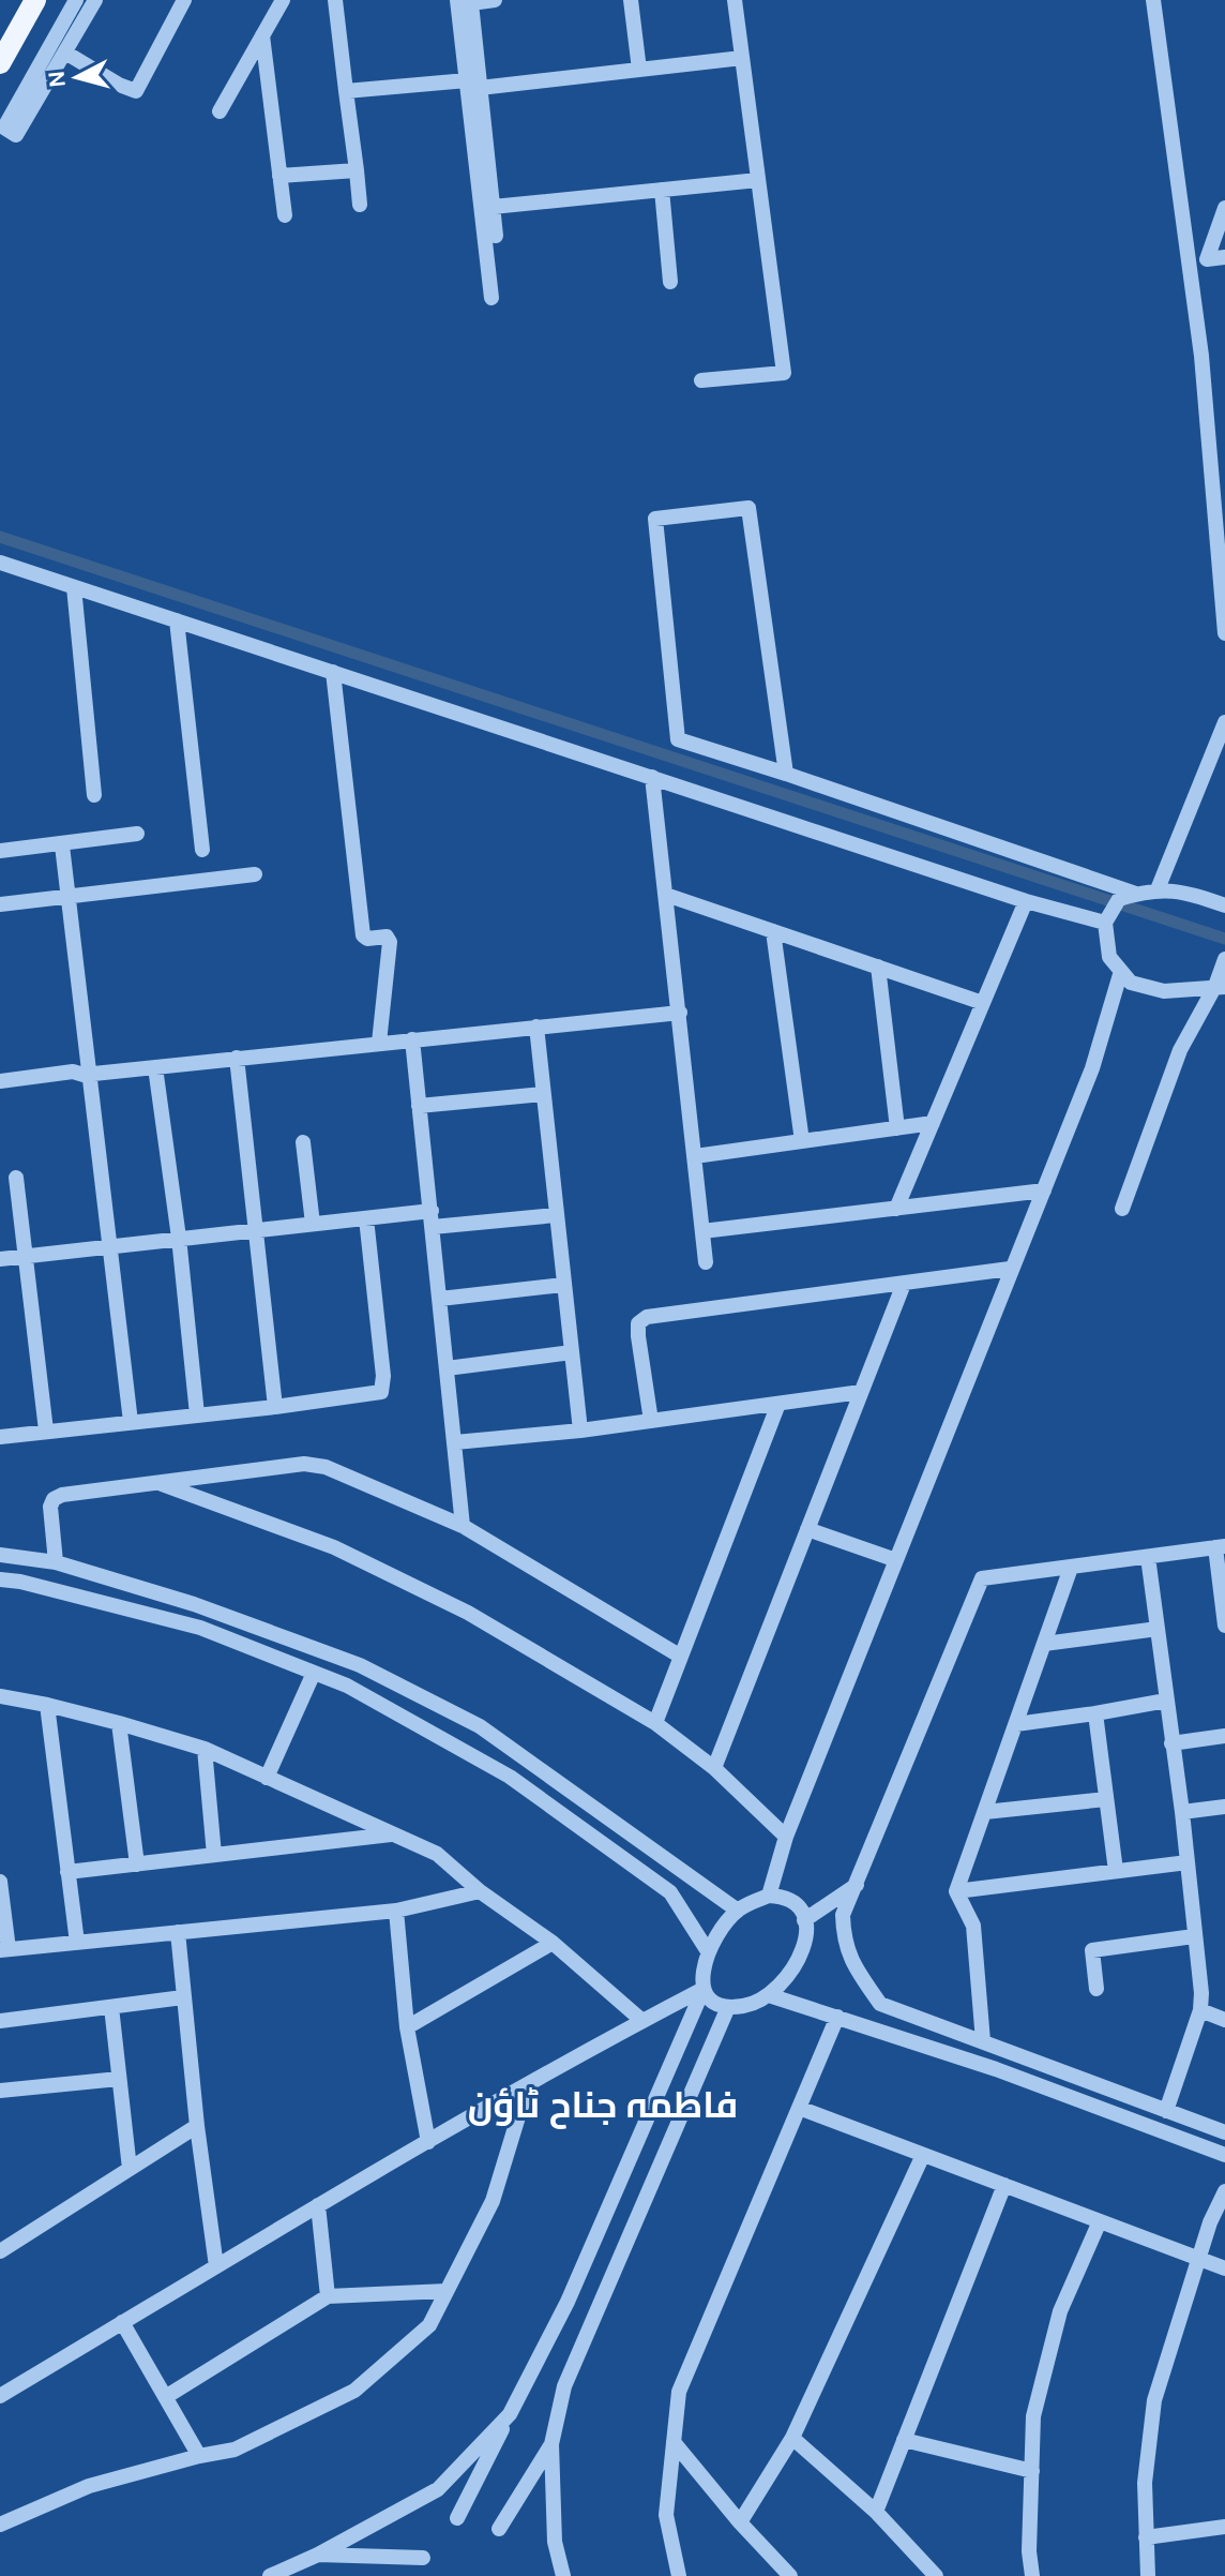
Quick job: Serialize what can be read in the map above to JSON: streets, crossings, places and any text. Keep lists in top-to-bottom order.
{
  "districts": ["فاطمہ جناح ٹاؤن"],
  "north": "left"
}
